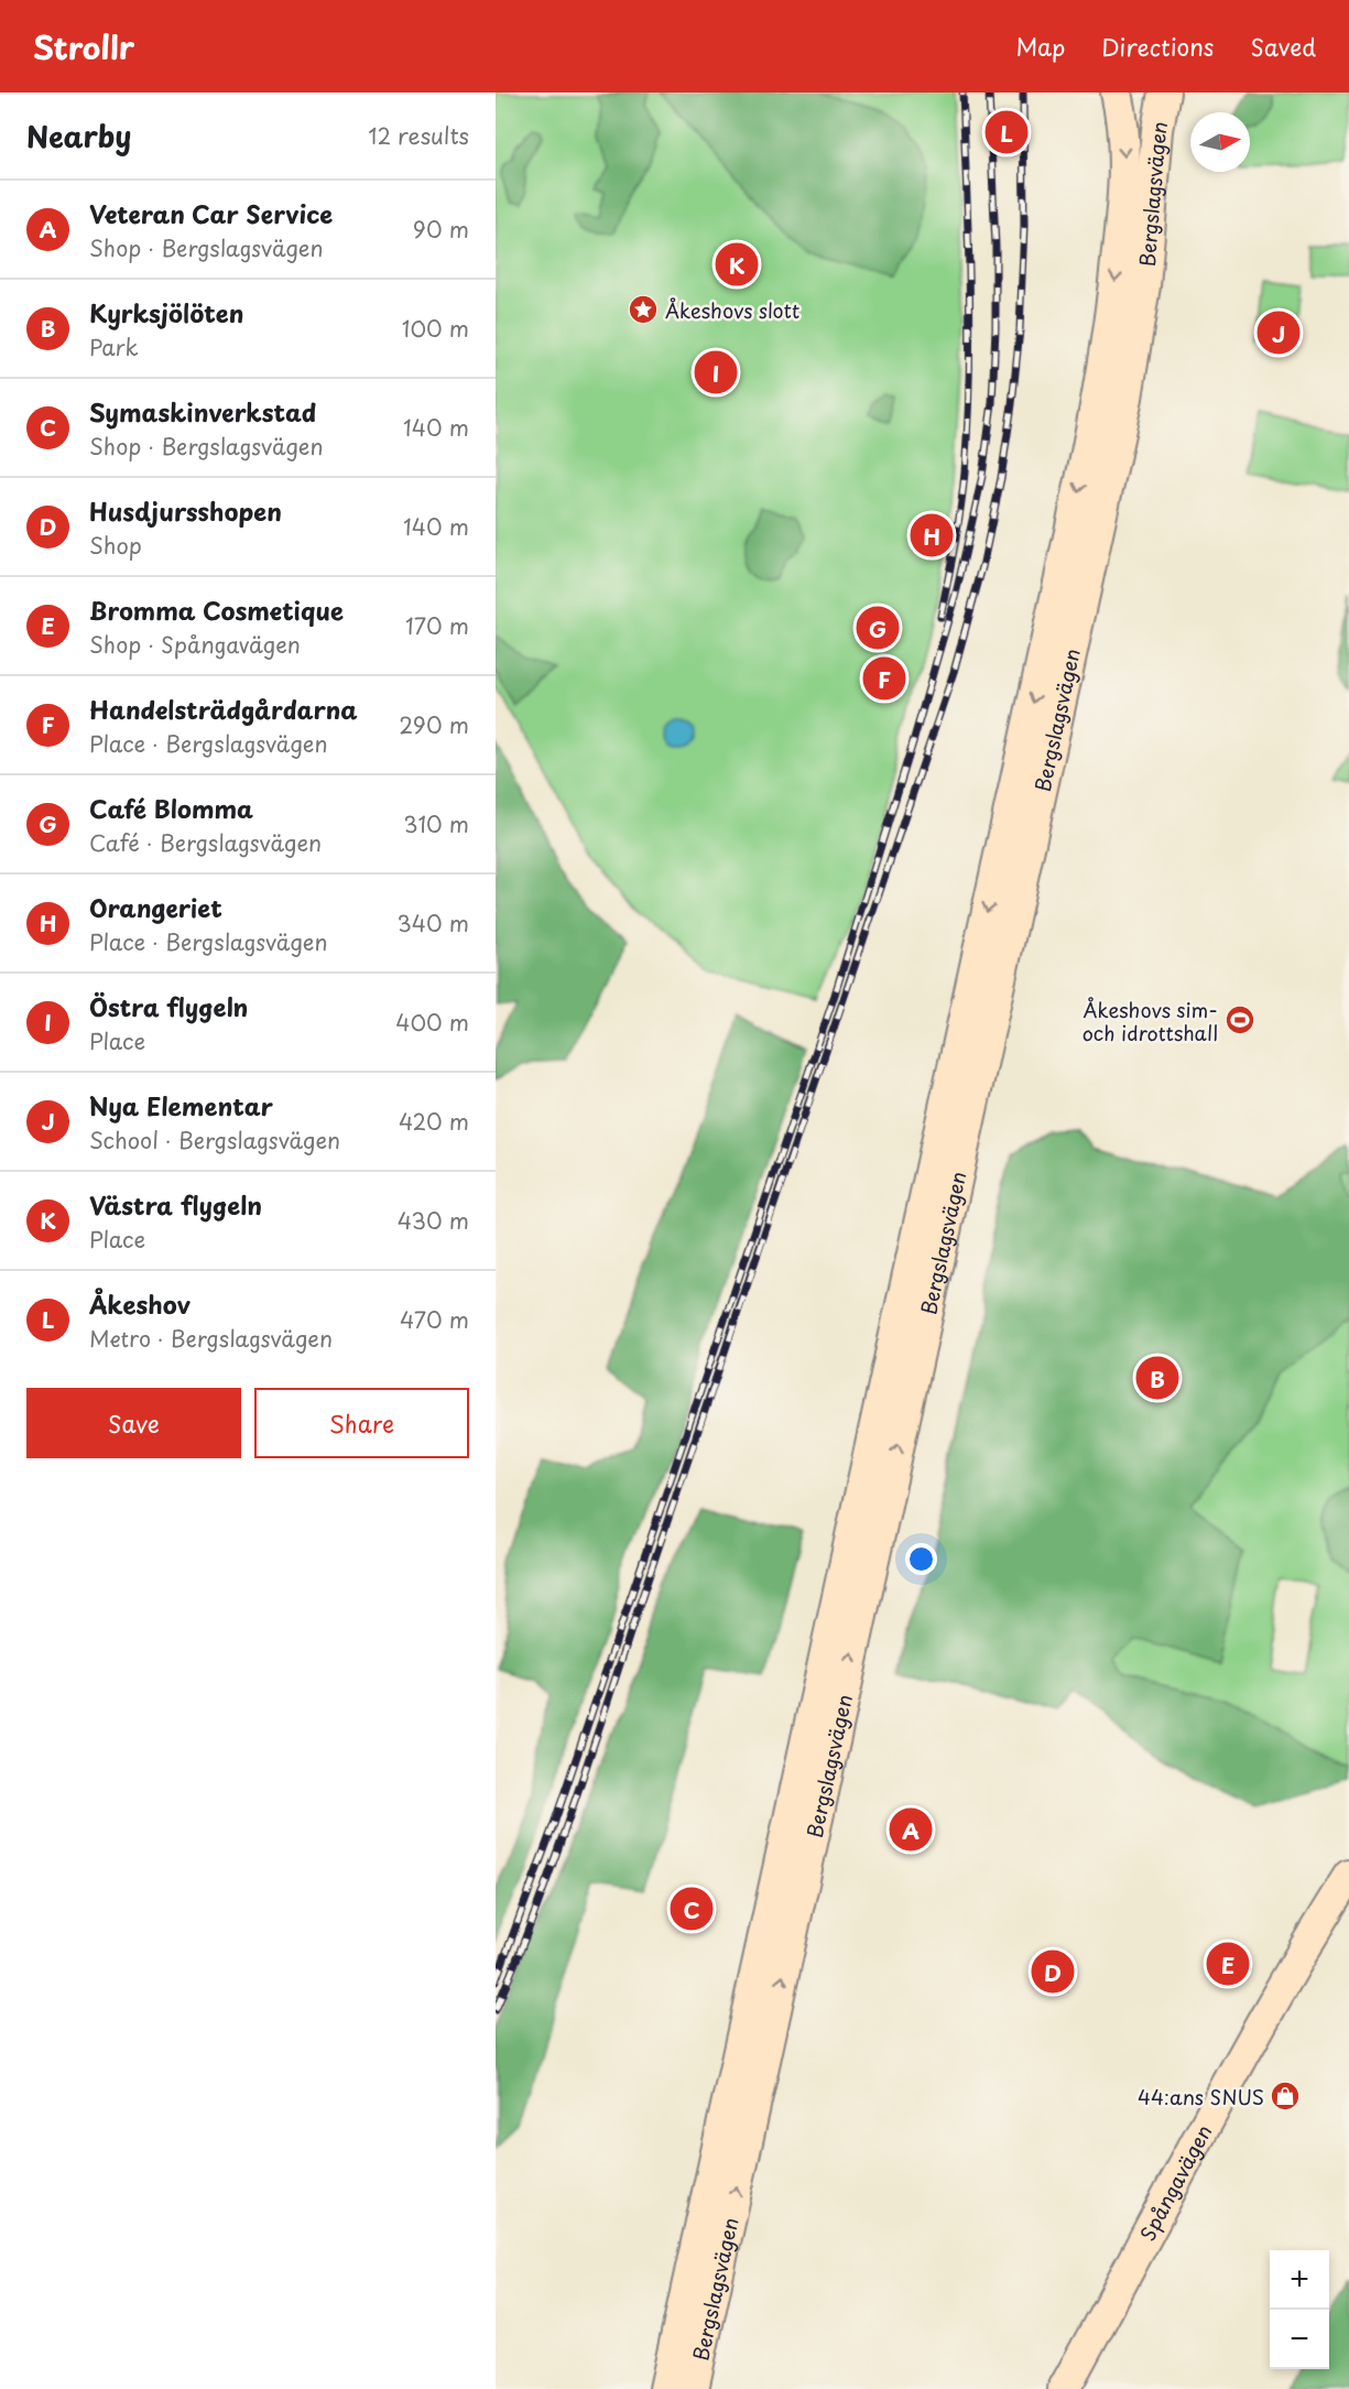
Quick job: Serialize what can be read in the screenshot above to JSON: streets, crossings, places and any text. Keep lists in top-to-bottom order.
{
  "streets": {
    "main road": ["Bergslagsvägen", "Spångavägen"]
  },
  "places": {
    "place": ["Åkeshovs slott"],
    "sports": ["Åkeshovs sim- och idrottshall"],
    "shop": ["44:ans SNUS"]
  },
  "north": "right",
  "page": {
    "header": "Strollr",
    "nav": ["Map", "Directions", "Saved"],
    "heading": ["Nearby", "12 results"],
    "pins": [
      "L",
      "K",
      "J",
      "I",
      "H",
      "G",
      "F",
      "B",
      "A",
      "C",
      "E",
      "D"
    ],
    "list": [
      {
        "mark": "A",
        "name": "Veteran Car Service",
        "note": "Shop · Bergslagsvägen",
        "value": "90 m"
      },
      {
        "mark": "B",
        "name": "Kyrksjölöten",
        "note": "Park",
        "value": "100 m"
      },
      {
        "mark": "C",
        "name": "Symaskinverkstad",
        "note": "Shop · Bergslagsvägen",
        "value": "140 m"
      },
      {
        "mark": "D",
        "name": "Husdjursshopen",
        "note": "Shop",
        "value": "140 m"
      },
      {
        "mark": "E",
        "name": "Bromma Cosmetique",
        "note": "Shop · Spångavägen",
        "value": "170 m"
      },
      {
        "mark": "F",
        "name": "Handelsträdgårdarna",
        "note": "Place · Bergslagsvägen",
        "value": "290 m"
      },
      {
        "mark": "G",
        "name": "Café Blomma",
        "note": "Café · Bergslagsvägen",
        "value": "310 m"
      },
      {
        "mark": "H",
        "name": "Orangeriet",
        "note": "Place · Bergslagsvägen",
        "value": "340 m"
      },
      {
        "mark": "I",
        "name": "Östra flygeln",
        "note": "Place",
        "value": "400 m"
      },
      {
        "mark": "J",
        "name": "Nya Elementar",
        "note": "School · Bergslagsvägen",
        "value": "420 m"
      },
      {
        "mark": "K",
        "name": "Västra flygeln",
        "note": "Place",
        "value": "430 m"
      },
      {
        "mark": "L",
        "name": "Åkeshov",
        "note": "Metro · Bergslagsvägen",
        "value": "470 m"
      }
    ],
    "buttons": ["Save", "Share"],
    "map_buttons": ["+", "−"]
  }
}
